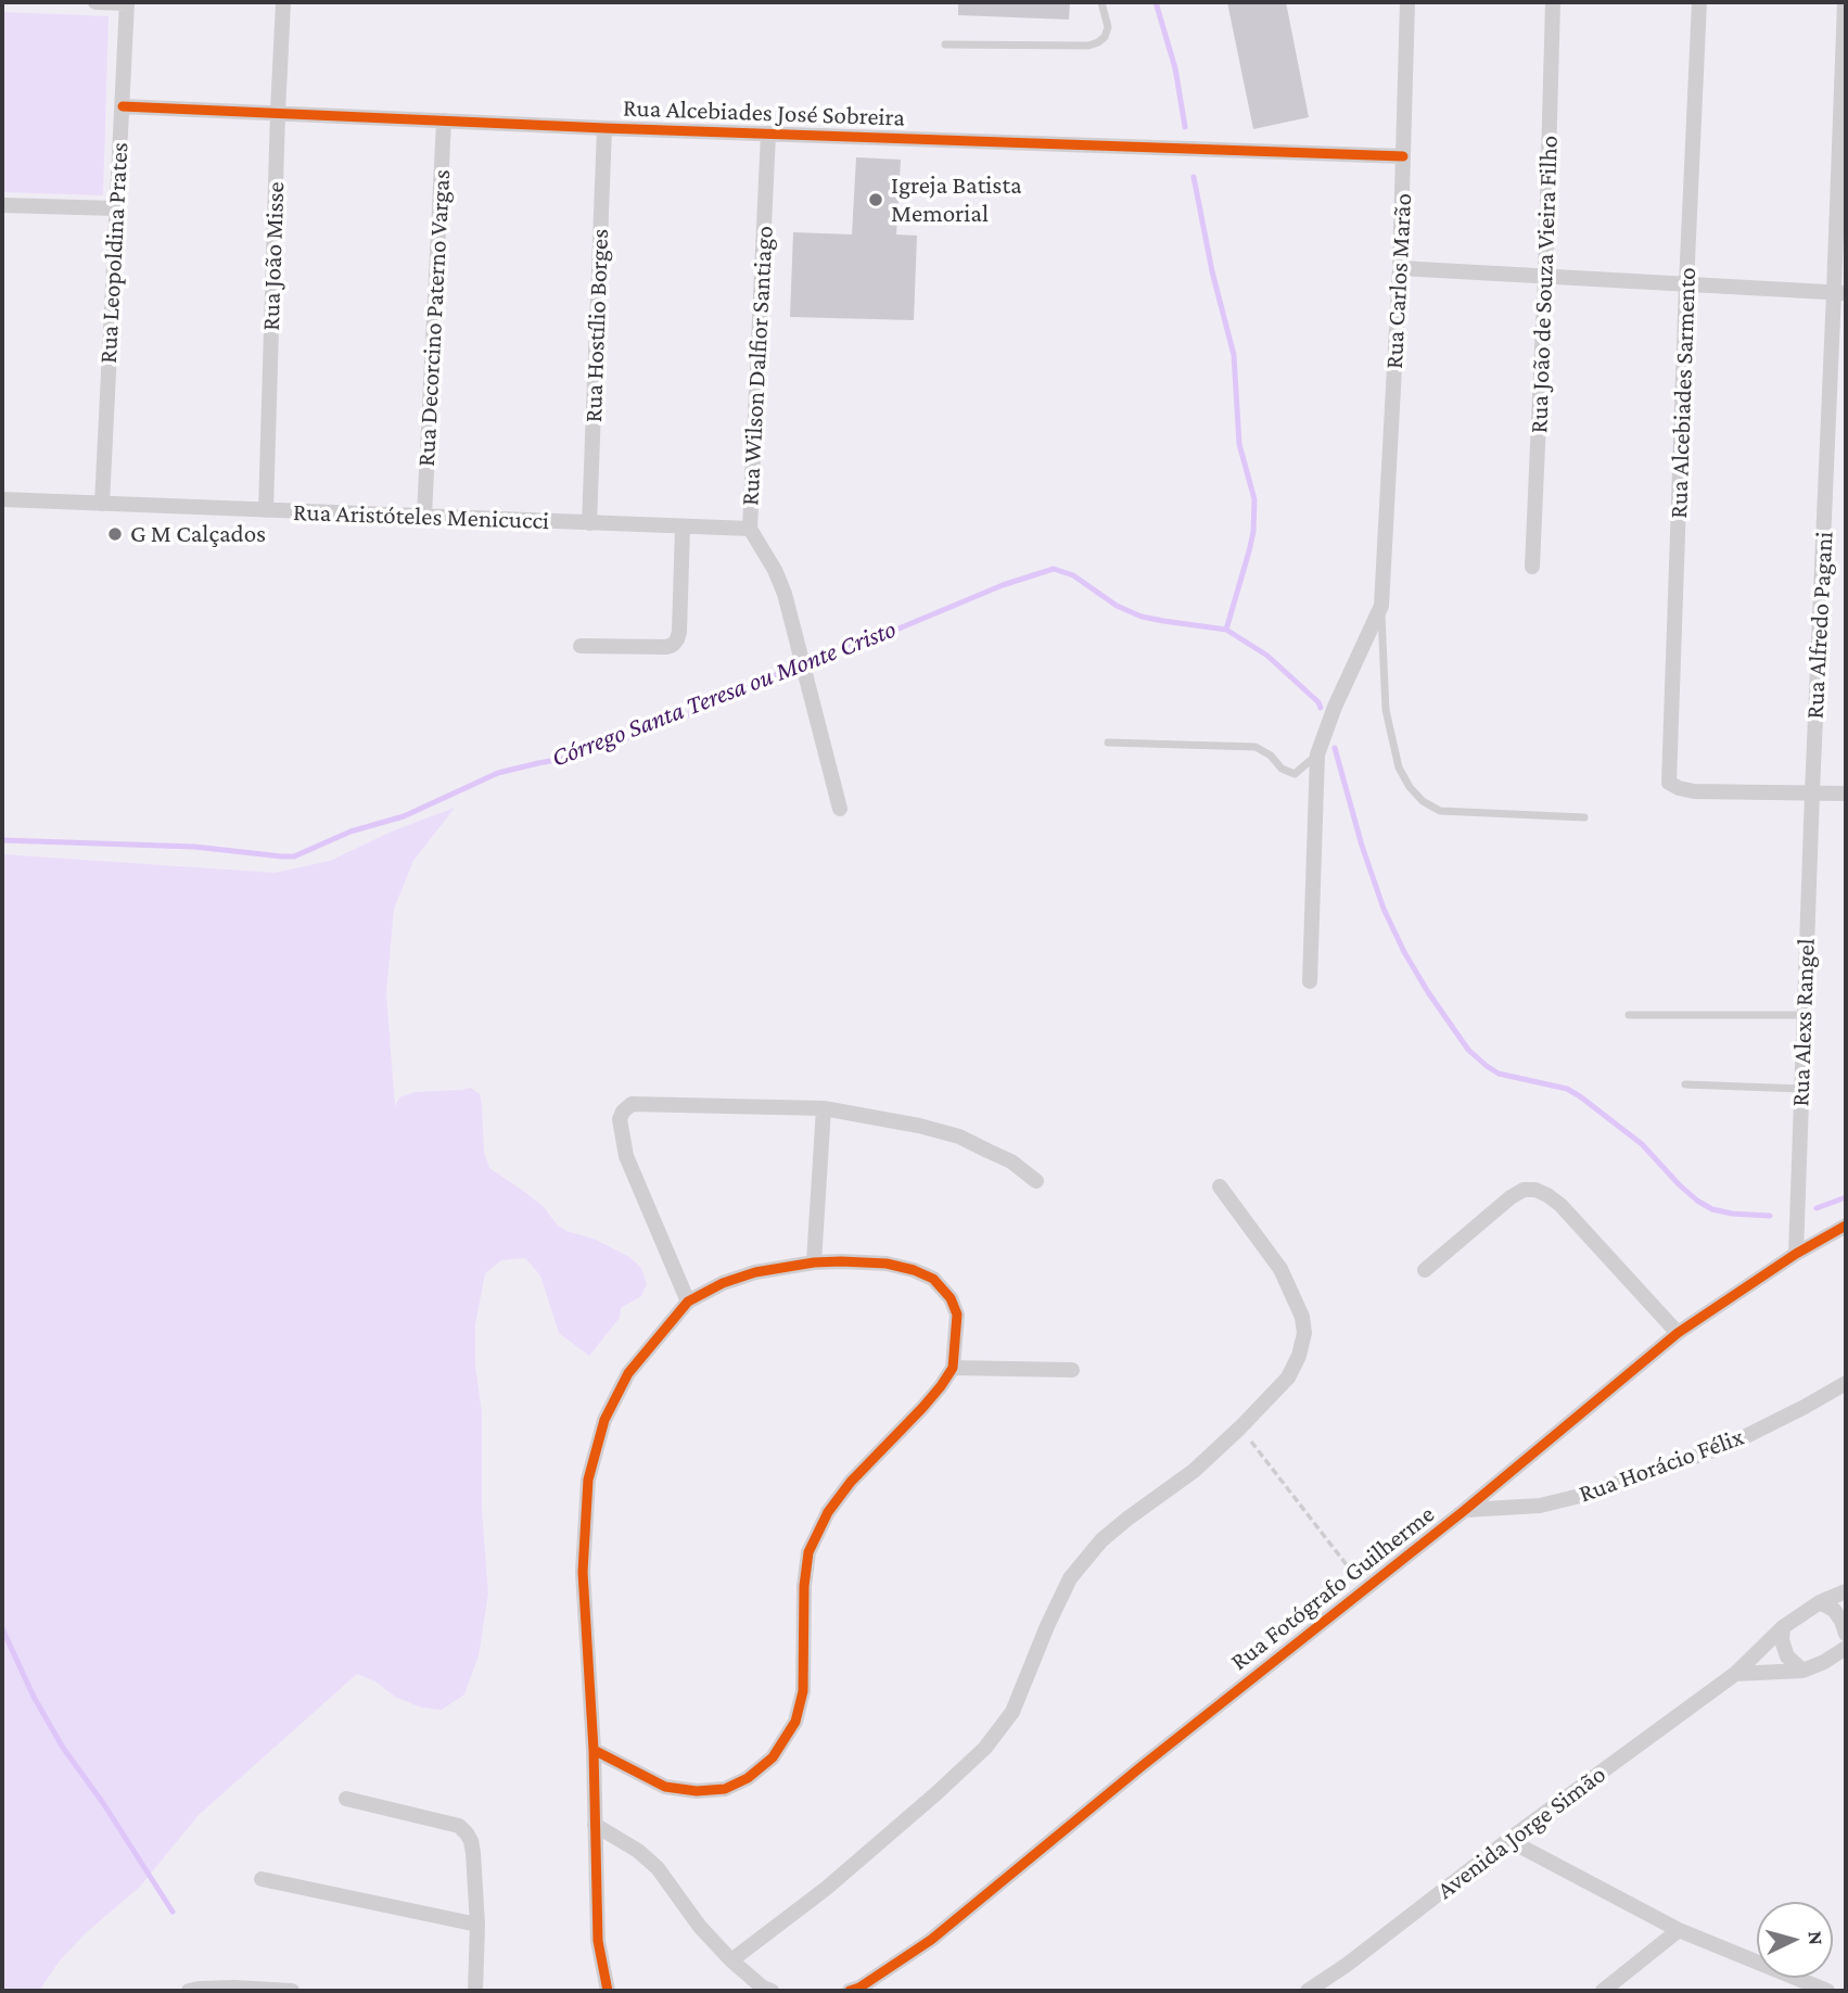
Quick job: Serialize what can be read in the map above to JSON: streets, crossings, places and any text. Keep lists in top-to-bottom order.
{
  "streets": {
    "street": [
      "Rua Alcebiades José Sobreira",
      "Rua Leopoldina Prates",
      "Rua João Misse",
      "Rua Carlos Marão",
      "Rua João de Souza Vieira Filho",
      "Rua Decorcino Paterno Vargas",
      "Rua Hostílio Borges",
      "Rua Wilson Dalfior Santiago",
      "Rua Alcebiades Sarmento",
      "Rua Aristóteles Menicucci",
      "Rua Alfredo Pagani",
      "Rua Alexs Rangel",
      "Rua Horácio Félix",
      "Rua Fotógrafo Guilherme",
      "Avenida Jorge Simão"
    ]
  },
  "crossings": [
    ["Rua Alcebiades José Sobreira", "Rua Leopoldina Prates"],
    ["Rua Alcebiades José Sobreira", "Rua João Misse"],
    ["Rua Alcebiades José Sobreira", "Rua Carlos Marão"],
    ["Rua Alcebiades José Sobreira", "Rua Decorcino Paterno Vargas"],
    ["Rua Alcebiades José Sobreira", "Rua Hostílio Borges"],
    ["Rua Alcebiades José Sobreira", "Rua Wilson Dalfior Santiago"],
    ["Rua Leopoldina Prates", "Rua Aristóteles Menicucci"],
    ["Rua João Misse", "Rua Aristóteles Menicucci"],
    ["Rua Decorcino Paterno Vargas", "Rua Aristóteles Menicucci"],
    ["Rua Hostílio Borges", "Rua Aristóteles Menicucci"],
    ["Rua Wilson Dalfior Santiago", "Rua Aristóteles Menicucci"],
    ["Rua Alcebiades Sarmento", "Rua Alfredo Pagani"],
    ["Rua Alcebiades Sarmento", "Rua Alexs Rangel"],
    ["Rua Alfredo Pagani", "Rua Alexs Rangel"],
    ["Rua Alexs Rangel", "Rua Fotógrafo Guilherme"],
    ["Rua Horácio Félix", "Rua Fotógrafo Guilherme"]
  ],
  "water": ["Córrego Santa Teresa ou Monte Cristo"],
  "places": ["Igreja Batista Memorial", "G M Calçados"],
  "north": "right"
}
